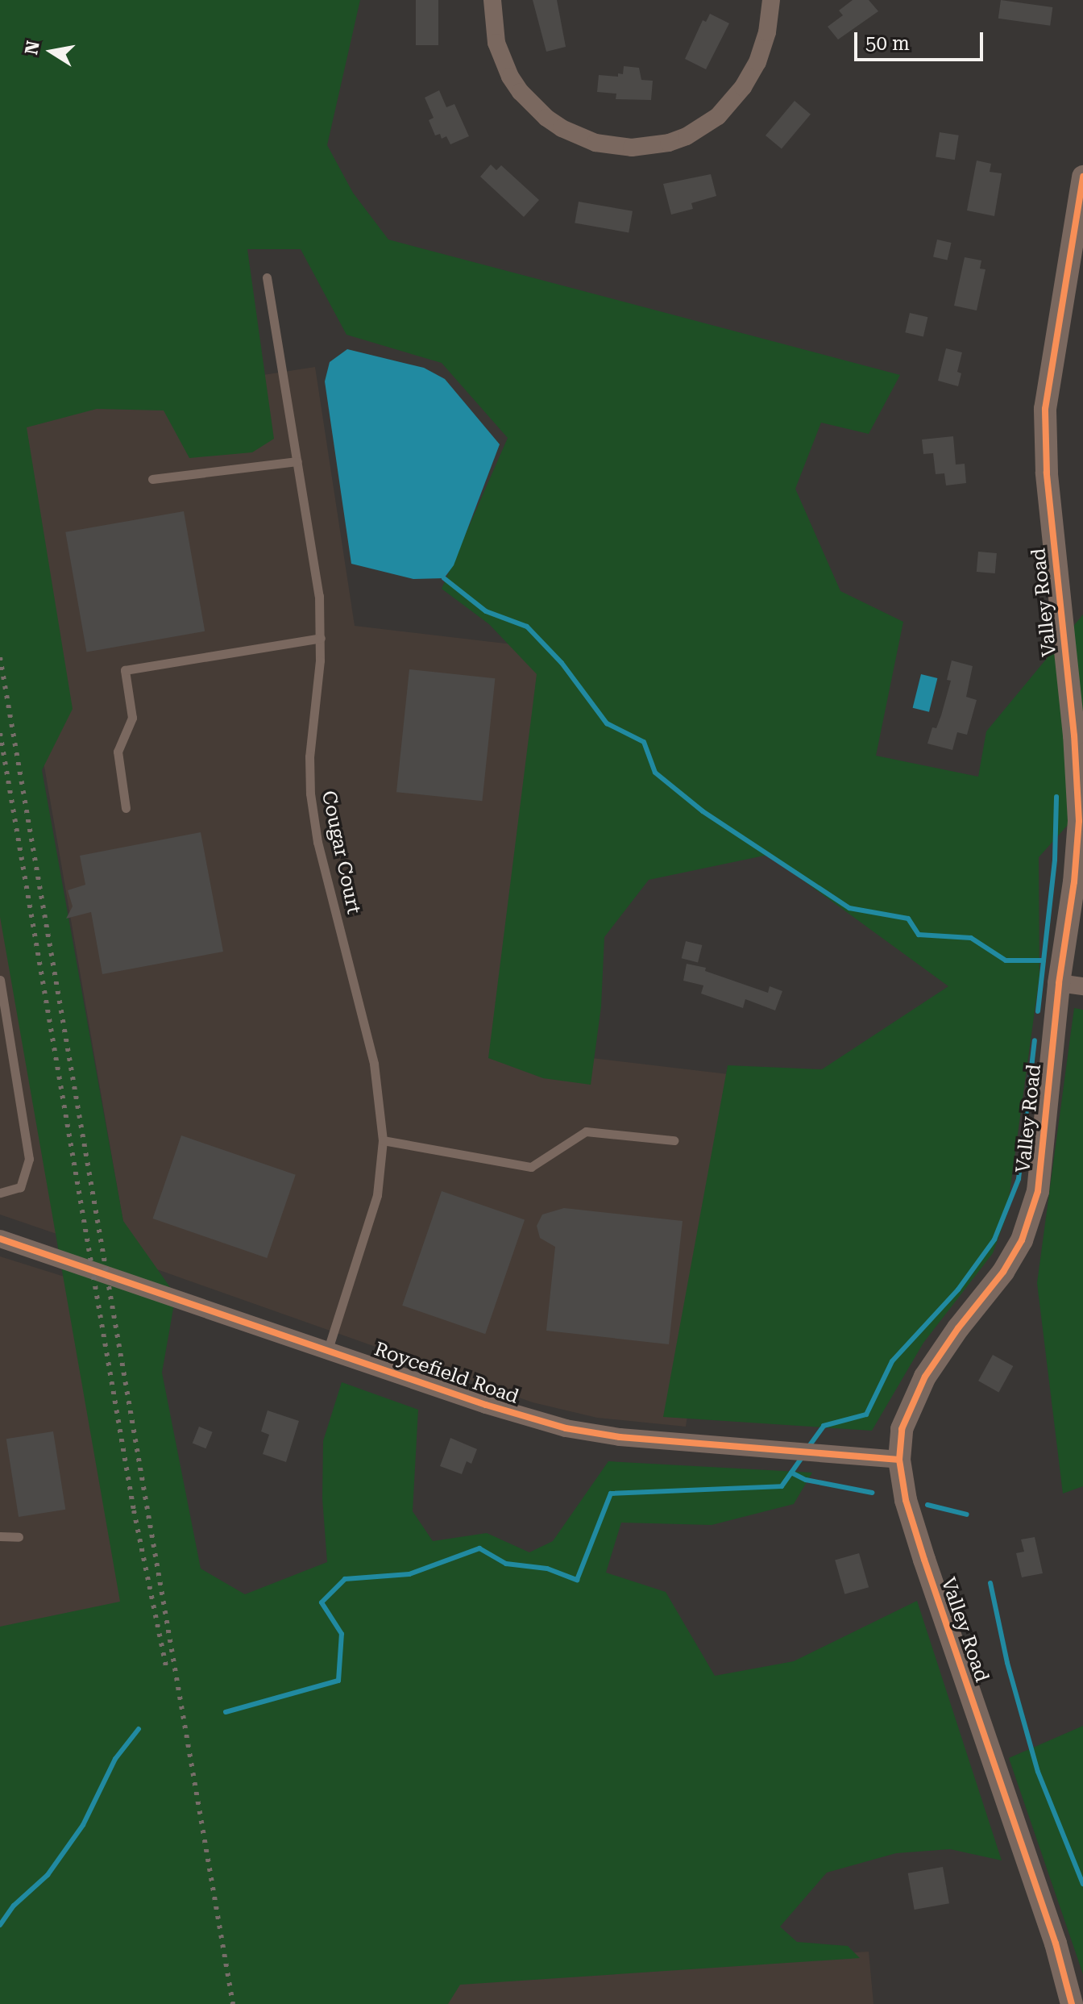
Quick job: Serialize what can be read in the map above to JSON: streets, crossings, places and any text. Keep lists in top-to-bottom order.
{
  "streets": {
    "street": ["Valley Road", "Roycefield Road"],
    "lane": ["Cougar Court"]
  },
  "crossings": [
    ["Valley Road", "Roycefield Road"],
    ["Cougar Court", "Roycefield Road"]
  ],
  "scale_bar": "50 m",
  "north": "left"
}
